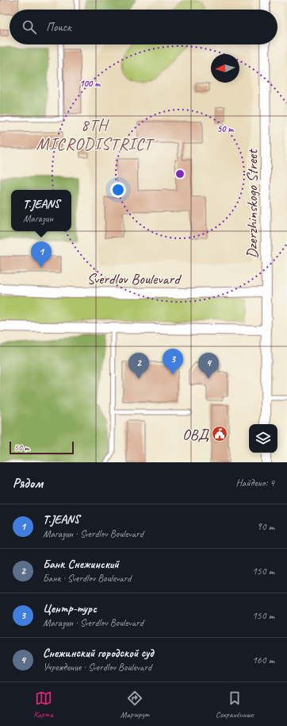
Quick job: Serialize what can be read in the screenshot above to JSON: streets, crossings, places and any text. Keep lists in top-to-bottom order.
{
  "streets": {
    "street": ["Dzerzhinskogo Street", "Sverdlov Boulevard"]
  },
  "crossings": [
    ["Dzerzhinskogo Street", "Sverdlov Boulevard"]
  ],
  "districts": ["8TH MICRODISTRICT"],
  "places": {
    "public building": ["ОВД"]
  },
  "scale_bar": "50 m",
  "north": "left",
  "page": {
    "search": "Поиск",
    "popup": ["T.JEANS", "Магазин"],
    "pins": [
      "1",
      "3",
      "2",
      "4"
    ],
    "scale": "50 m",
    "heading": ["Рядом", "Найдено: 4"],
    "list": [
      {
        "mark": "1",
        "name": "T.JEANS",
        "note": "Магазин · Sverdlov Boulevard",
        "value": "90 m"
      },
      {
        "mark": "2",
        "name": "Банк Снежинский",
        "note": "Банк · Sverdlov Boulevard",
        "value": "150 m"
      },
      {
        "mark": "3",
        "name": "Центр-турс",
        "note": "Магазин · Sverdlov Boulevard",
        "value": "150 m"
      },
      {
        "mark": "4",
        "name": "Снежинский городской суд",
        "note": "Учреждение · Sverdlov Boulevard",
        "value": "160 m"
      }
    ],
    "nav": ["Карта", "Маршрут", "Сохранённые"]
  },
  "rings": ["100 m", "50 m"]
}
